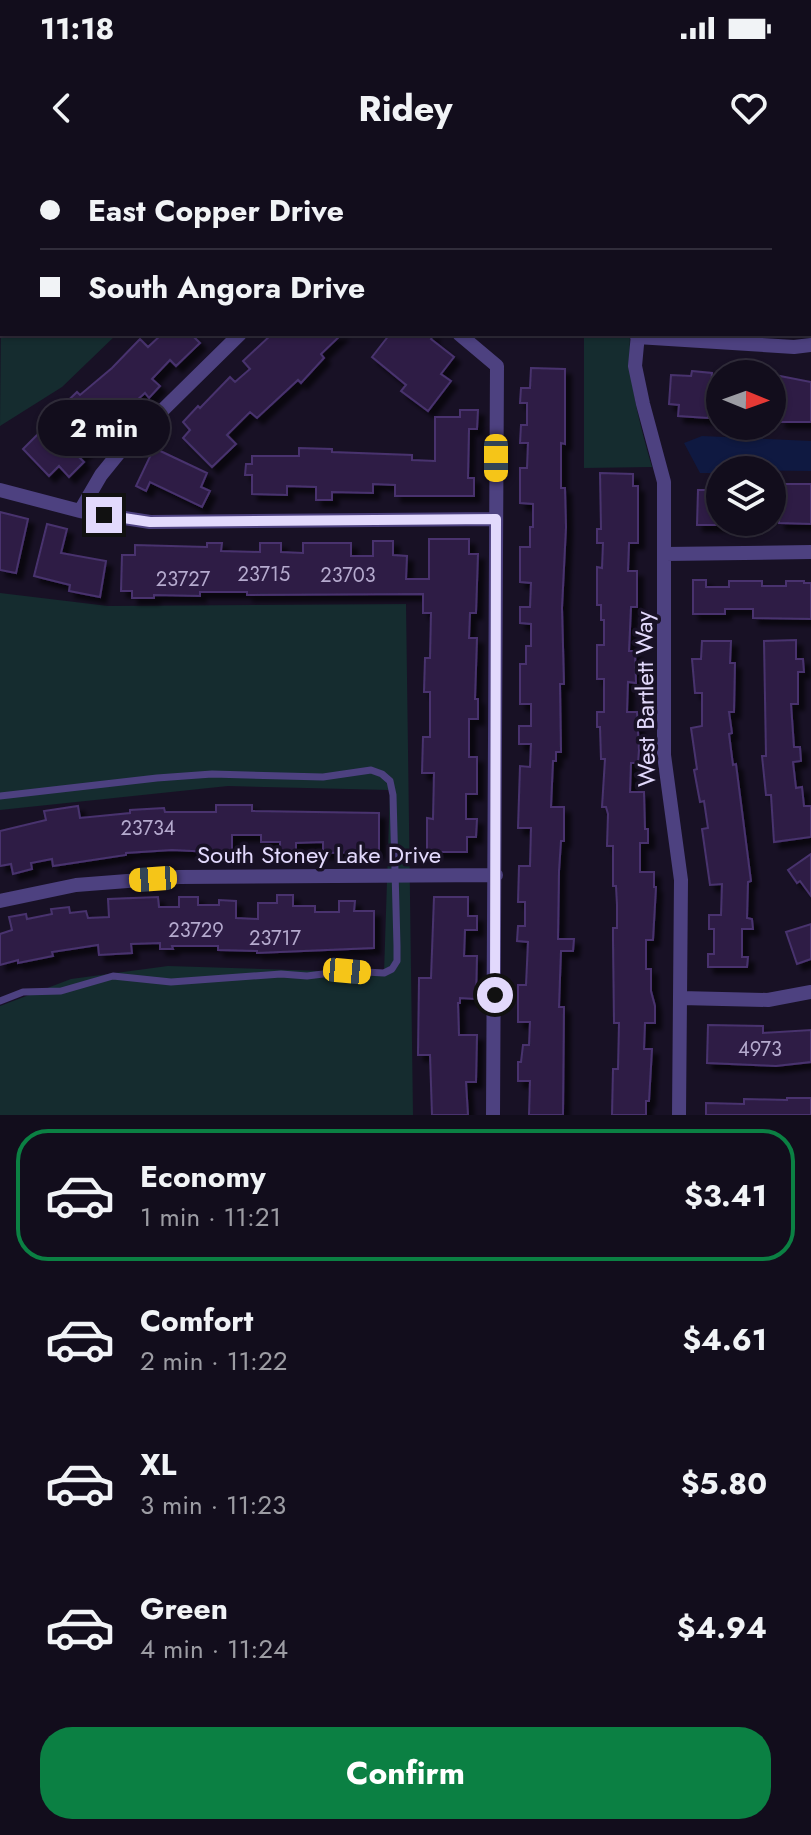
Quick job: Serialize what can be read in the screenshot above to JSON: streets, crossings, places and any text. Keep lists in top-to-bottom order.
{
  "streets": {
    "street": ["West Bartlett Way", "South Stoney Lake Drive"]
  },
  "house_numbers": [
    "23715",
    "23703",
    "23727",
    "23734",
    "23729",
    "23717",
    "4973"
  ],
  "north": "right",
  "page": {
    "status": "11:18",
    "header": "Ridey",
    "banner": ["East Copper Drive", "South Angora Drive"],
    "bubble": "2 min",
    "list": [
      {
        "name": "Economy",
        "note": "1 min · 11:21",
        "value": "$3.41"
      },
      {
        "name": "Comfort",
        "note": "2 min · 11:22",
        "value": "$4.61"
      },
      {
        "name": "XL",
        "note": "3 min · 11:23",
        "value": "$5.80"
      },
      {
        "name": "Green",
        "note": "4 min · 11:24",
        "value": "$4.94"
      }
    ],
    "buttons": "Confirm"
  }
}
